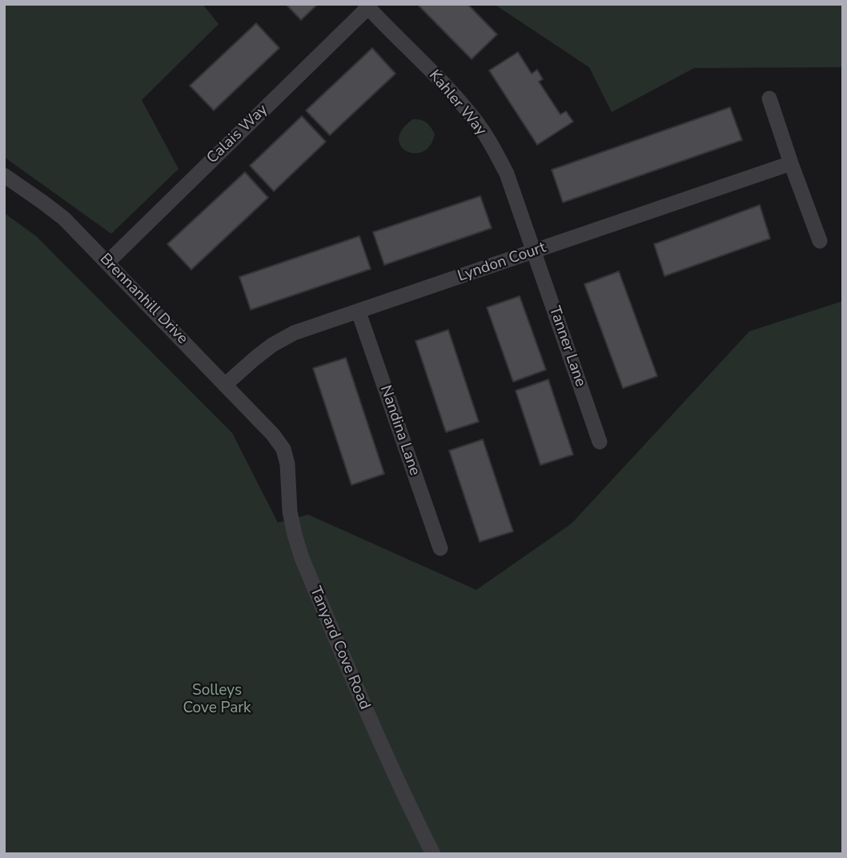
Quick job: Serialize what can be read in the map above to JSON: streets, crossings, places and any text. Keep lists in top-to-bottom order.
{
  "streets": {
    "street": [
      "Kahler Way",
      "Calais Way",
      "Lyndon Court",
      "Brennanhill Drive",
      "Tanner Lane",
      "Nandina Lane",
      "Tanyard Cove Road"
    ]
  },
  "crossings": [
    ["Kahler Way", "Calais Way"],
    ["Kahler Way", "Lyndon Court"],
    ["Kahler Way", "Tanner Lane"],
    ["Calais Way", "Brennanhill Drive"],
    ["Lyndon Court", "Brennanhill Drive"],
    ["Lyndon Court", "Tanner Lane"],
    ["Lyndon Court", "Nandina Lane"],
    ["Brennanhill Drive", "Tanyard Cove Road"]
  ],
  "parks": ["Solleys Cove Park"]
}
